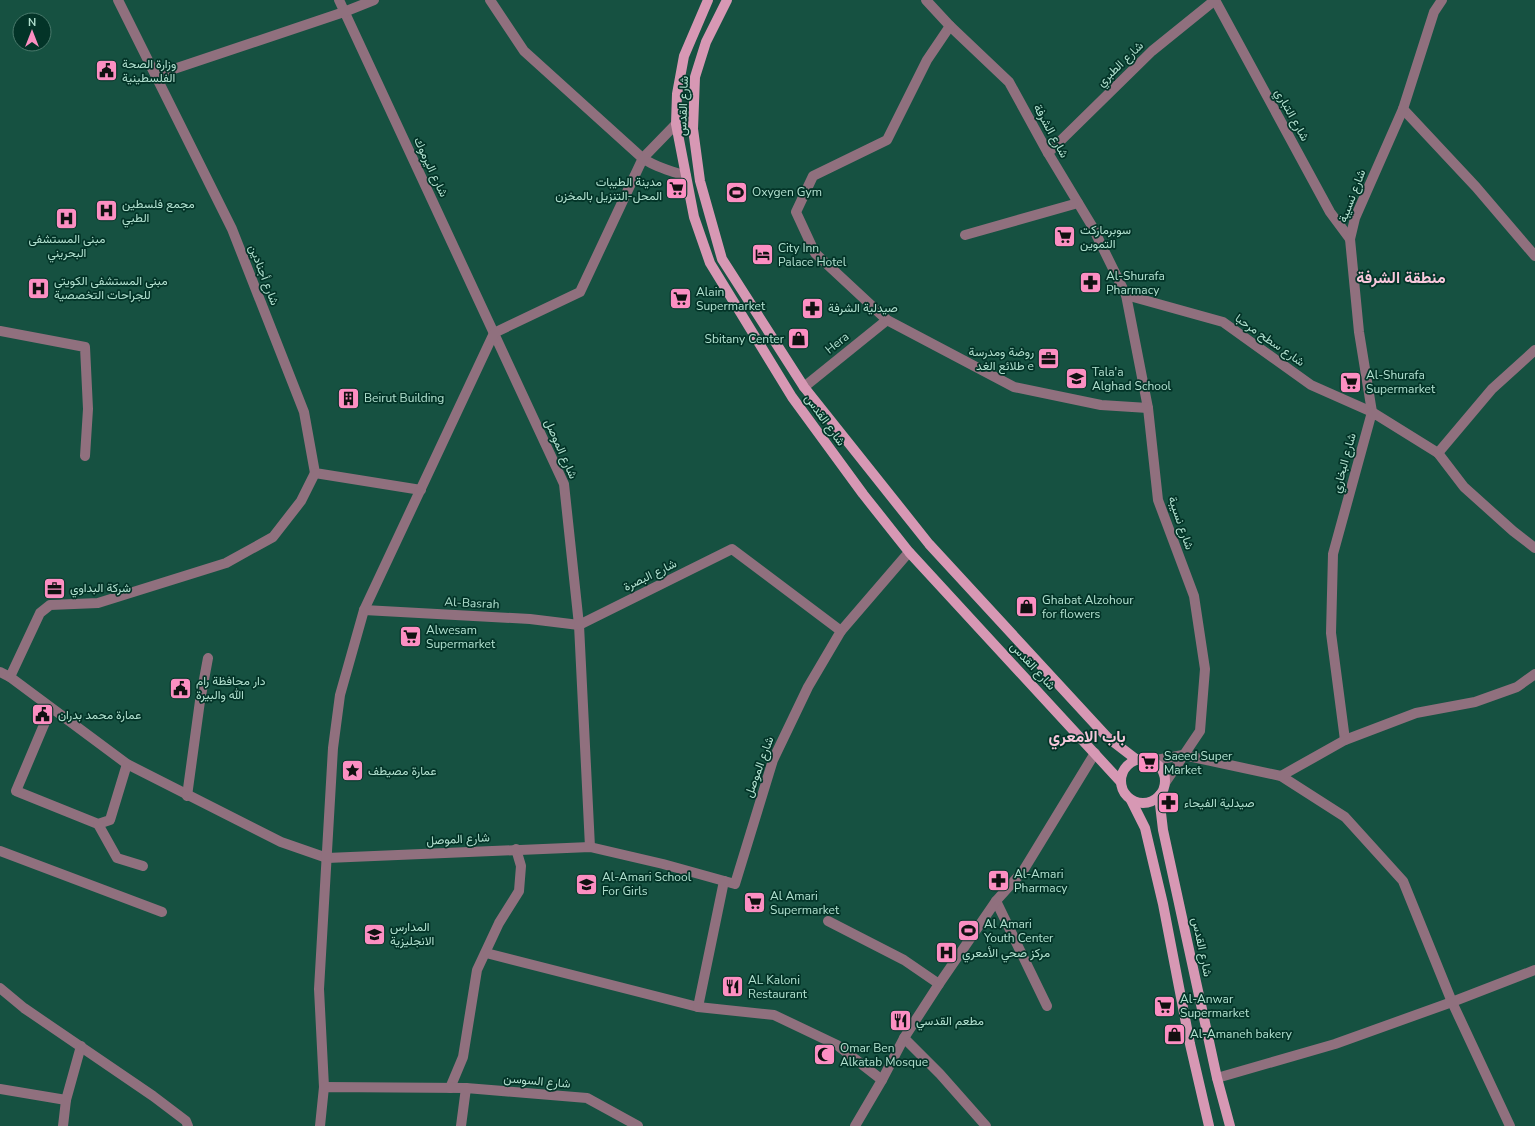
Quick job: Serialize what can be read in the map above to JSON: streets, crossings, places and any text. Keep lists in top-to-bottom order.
{
  "streets": {
    "main road": ["شارع القدس"],
    "street": [
      "شارع الطبري",
      "شارع التباري",
      "شارع الشرفة",
      "شارع اليرموك",
      "شارع نسيبة",
      "شارع أجنادين",
      "شارع سطح مرحبا",
      "Hera",
      "شارع الموصل",
      "شارع البخاري",
      "شارع البصرة",
      "Al-Basrah",
      "شارع السوسن"
    ]
  },
  "crossings": [
    ["شارع الطبري", "شارع التباري"],
    ["شارع الطبري", "شارع الشرفة"],
    ["شارع القدس", "شارع نسيبة"],
    ["شارع القدس", "Hera"],
    ["شارع التباري", "شارع نسيبة"],
    ["شارع الشرفة", "شارع نسيبة"],
    ["شارع الشرفة", "شارع سطح مرحبا"],
    ["شارع اليرموك", "شارع الموصل"],
    ["شارع نسيبة", "شارع سطح مرحبا"],
    ["شارع نسيبة", "شارع البخاري"],
    ["شارع سطح مرحبا", "شارع البخاري"],
    ["شارع الموصل", "شارع البصرة"],
    ["شارع الموصل", "Al-Basrah"],
    ["شارع البصرة", "Al-Basrah"]
  ],
  "districts": ["منطقة الشرفة", "باب الامعري"],
  "places": {
    "public building": ["وزارة الصحة الفلسطينية", "دار محافظة رام الله والبيرة", "عمارة محمد بدران"],
    "supermarket": [
      "مدينة الطيبات المحل-التنزيل بالمخزن",
      "سوبرماركت التموين",
      "Alain Supermarket",
      "Al-Shurafa Supermarket",
      "Alwesam Supermarket",
      "Saeed Super Market",
      "Al Amari Supermarket",
      "Al-Anwar Supermarket"
    ],
    "sports": ["Oxygen Gym", "Al Amari Youth Center"],
    "hospital": [
      "مجمع فلسطين الطبي",
      "مبنى المستشفى البحريني",
      "مبنى المستشفى الكويتي للجراحات التخصصية",
      "مركز صحي الأمعري"
    ],
    "hotel": ["City Inn Palace Hotel"],
    "pharmacy": [
      "Al-Shurafa Pharmacy",
      "صيدلية الشرفة",
      "صيدلية الفيحاء",
      "Al-Amari Pharmacy"
    ],
    "shop": ["Sbitany Center", "Ghabat Alzohour for flowers", "Al-Amaneh bakery"],
    "office": ["روضة ومدرسة طلائع الغد e", "شركة البداوي"],
    "school or university": ["Tala'a Alghad School", "Al-Amari School For Girls", "المدارس الانجليزية"],
    "building": ["Beirut Building"],
    "place": ["عمارة مصيطف"],
    "restaurant": ["AL Kaloni Restaurant", "مطعم القدسي"],
    "mosque": ["Omar Ben Alkatab Mosque"]
  },
  "north": "top"
}
